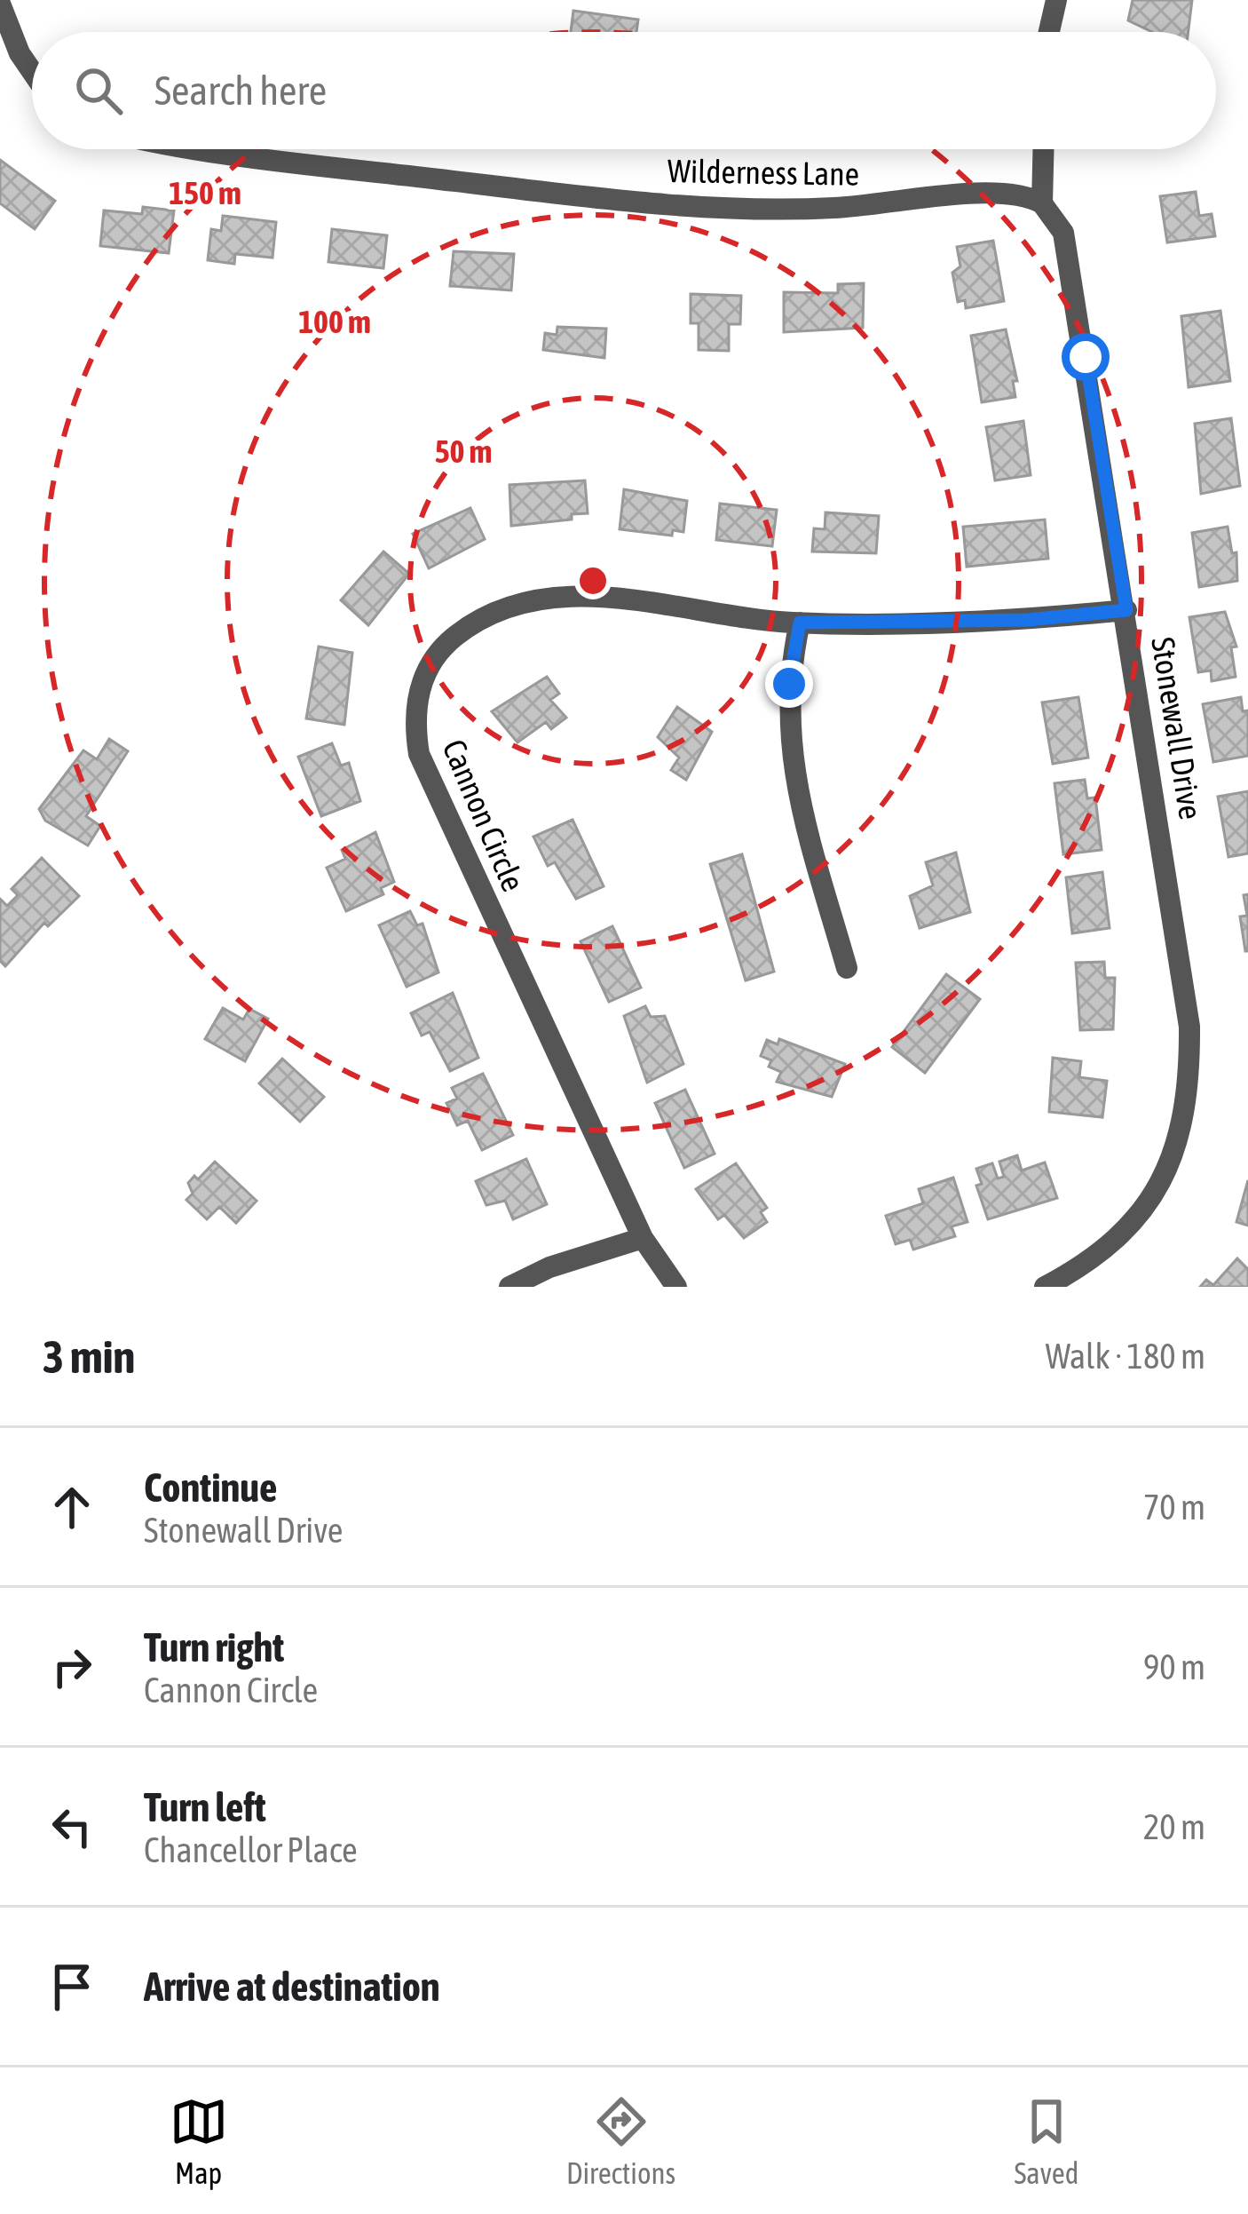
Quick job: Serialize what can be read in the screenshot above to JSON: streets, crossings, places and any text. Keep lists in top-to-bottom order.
{
  "streets": {
    "street": ["Wilderness Lane", "Stonewall Drive", "Cannon Circle"]
  },
  "crossings": [
    ["Wilderness Lane", "Stonewall Drive"],
    ["Stonewall Drive", "Cannon Circle"]
  ],
  "page": {
    "search": "Search here",
    "heading": ["3 min", "Walk · 180 m"],
    "list": [
      ["Continue", "Stonewall Drive", "70 m"],
      ["Turn right", "Cannon Circle", "90 m"],
      ["Turn left", "Chancellor Place", "20 m"],
      "Arrive at destination"
    ],
    "nav": ["Map", "Directions", "Saved"]
  },
  "rings": ["150 m", "100 m", "50 m"]
}
